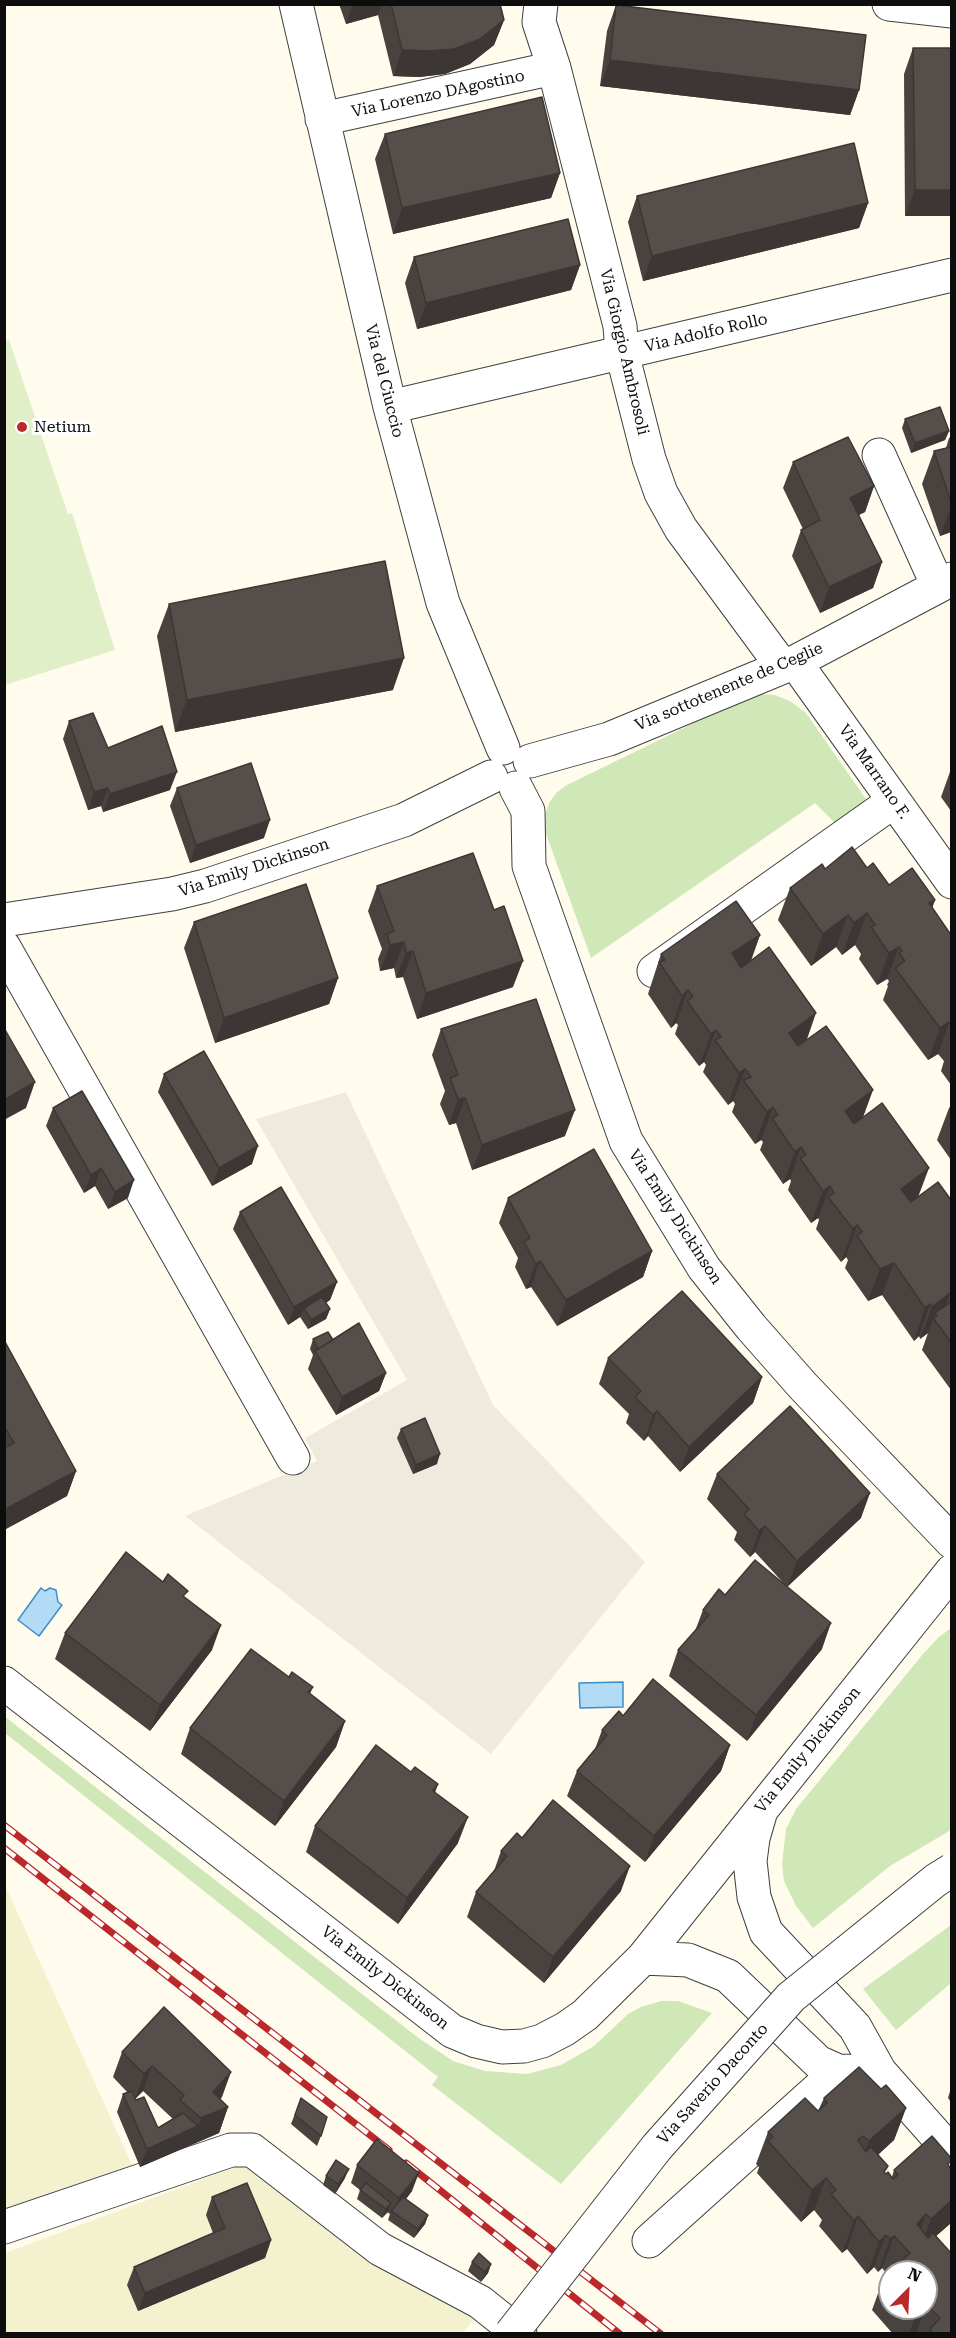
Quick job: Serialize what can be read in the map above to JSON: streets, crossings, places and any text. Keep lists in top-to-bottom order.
{
  "streets": {
    "street": [
      "Via Lorenzo DAgostino",
      "Via Adolfo Rollo",
      "Via Giorgio Ambrosoli",
      "Via del Ciuccio",
      "Via sottotenente de Ceglie",
      "Via Marrano F.",
      "Via Emily Dickinson",
      "Via Saverio Daconto"
    ]
  },
  "crossings": [
    ["Via Lorenzo DAgostino", "Via Giorgio Ambrosoli"],
    ["Via Lorenzo DAgostino", "Via del Ciuccio"],
    ["Via Adolfo Rollo", "Via Giorgio Ambrosoli"],
    ["Via Adolfo Rollo", "Via del Ciuccio"],
    ["Via Giorgio Ambrosoli", "Via sottotenente de Ceglie"],
    ["Via Giorgio Ambrosoli", "Via Marrano F."],
    ["Via del Ciuccio", "Via sottotenente de Ceglie"],
    ["Via del Ciuccio", "Via Emily Dickinson"],
    ["Via sottotenente de Ceglie", "Via Marrano F."],
    ["Via sottotenente de Ceglie", "Via Emily Dickinson"]
  ],
  "places": ["Netium"],
  "north": "top right"
}
